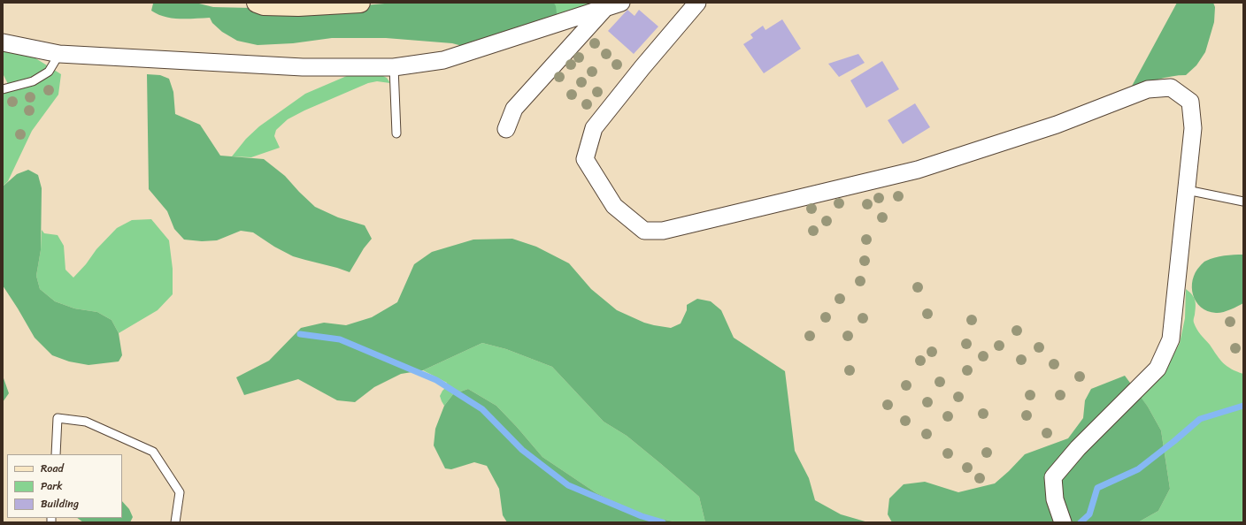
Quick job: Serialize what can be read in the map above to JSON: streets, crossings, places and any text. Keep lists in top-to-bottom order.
{
  "legend": ["Road", "Park", "Building"]
}
